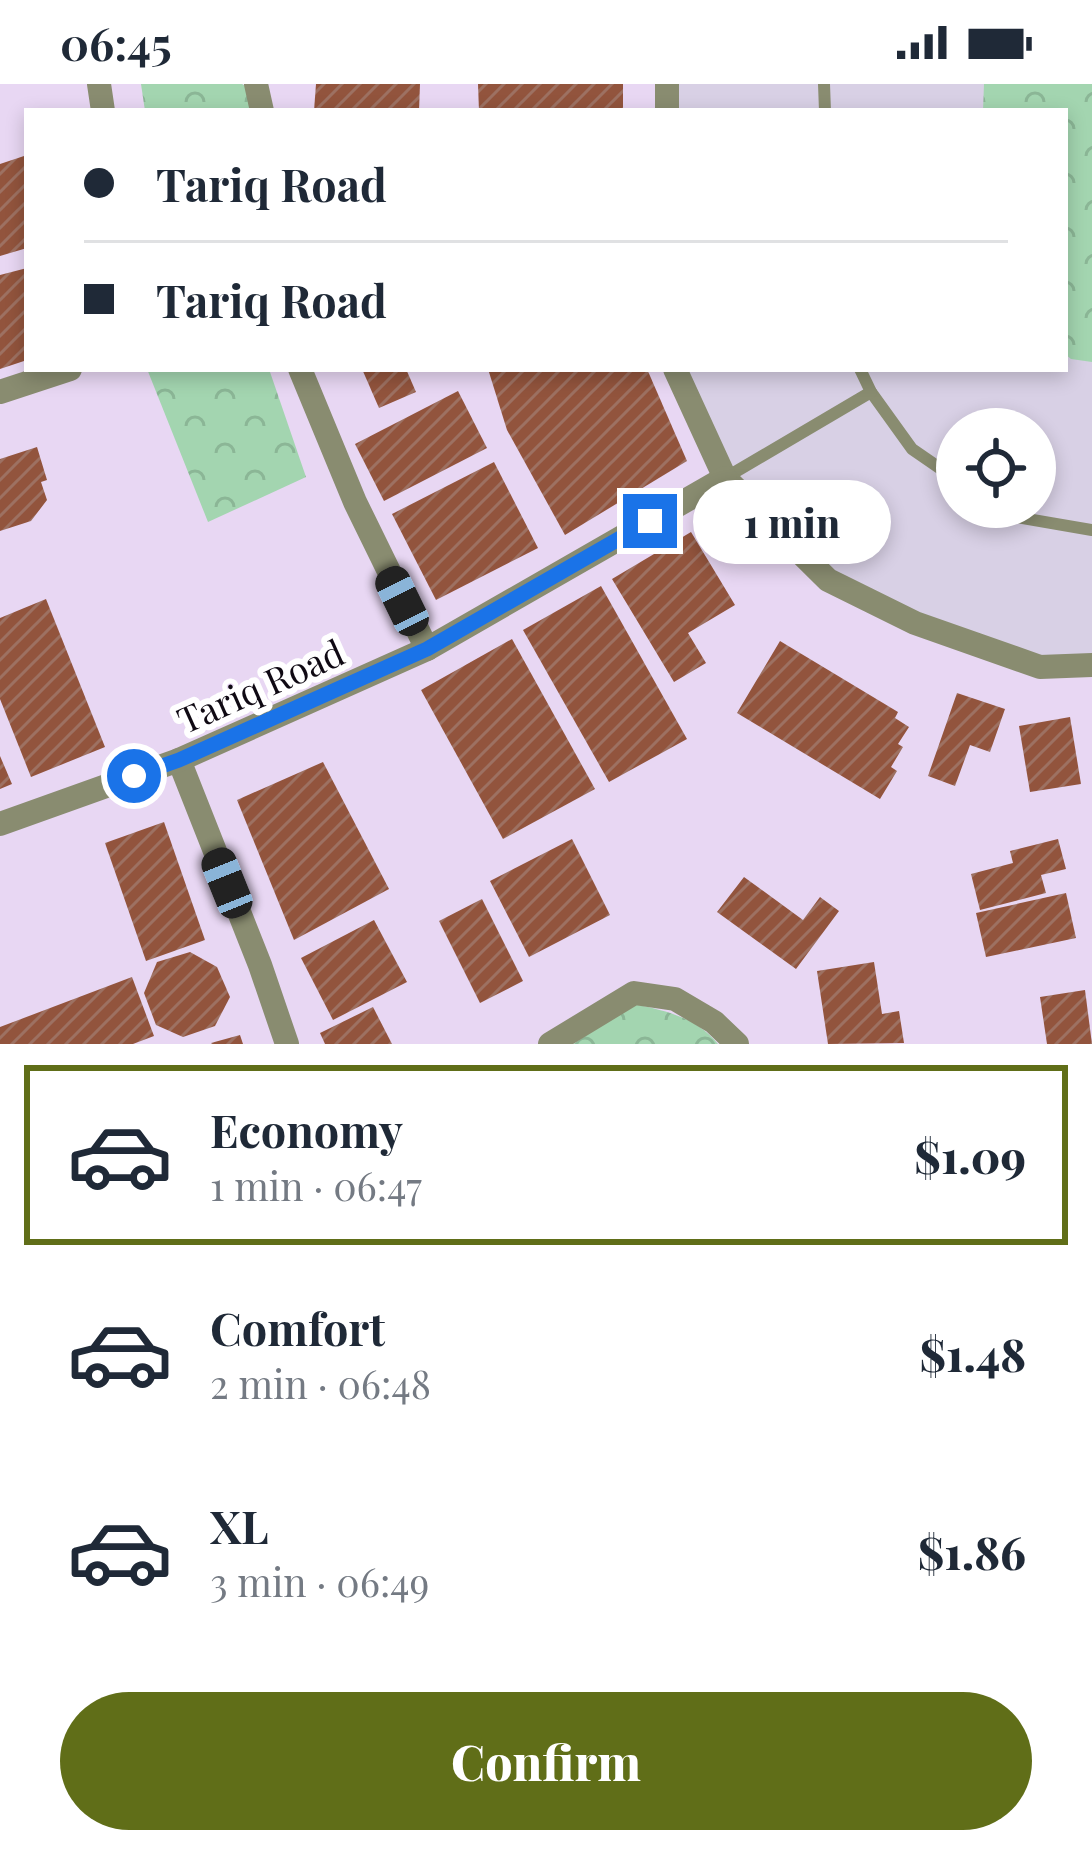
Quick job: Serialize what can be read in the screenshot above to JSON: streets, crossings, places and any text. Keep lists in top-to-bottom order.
{
  "streets": {
    "street": ["Tariq Road"]
  },
  "page": {
    "status": "06:45",
    "banner": ["Tariq Road", "Tariq Road"],
    "bubble": "1 min",
    "list": [
      {
        "name": "Economy",
        "note": "1 min · 06:47",
        "value": "$1.09"
      },
      {
        "name": "Comfort",
        "note": "2 min · 06:48",
        "value": "$1.48"
      },
      {
        "name": "XL",
        "note": "3 min · 06:49",
        "value": "$1.86"
      }
    ],
    "buttons": "Confirm"
  }
}
